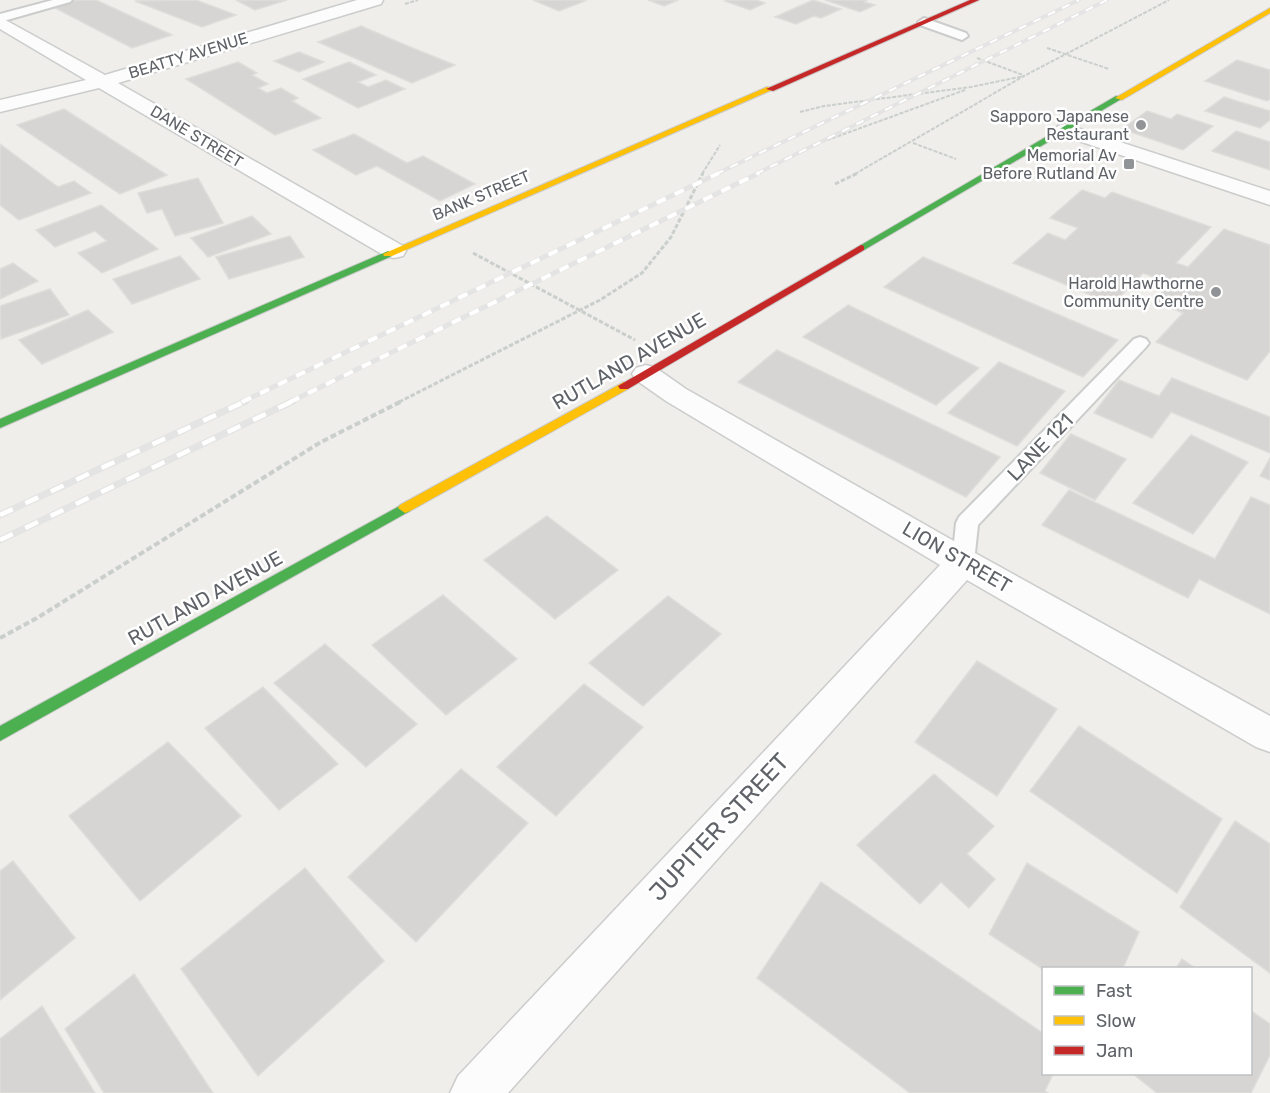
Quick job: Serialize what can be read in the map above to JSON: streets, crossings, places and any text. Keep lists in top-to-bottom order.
{
  "streets": {
    "street": [
      "BEATTY AVENUE",
      "DANE STREET",
      "BANK STREET",
      "RUTLAND AVENUE",
      "LION STREET",
      "JUPITER STREET"
    ],
    "lane": ["LANE 121"]
  },
  "crossings": [
    ["BEATTY AVENUE", "DANE STREET"],
    ["DANE STREET", "BANK STREET"],
    ["RUTLAND AVENUE", "LION STREET"],
    ["LANE 121", "LION STREET"],
    ["LANE 121", "JUPITER STREET"],
    ["LION STREET", "JUPITER STREET"]
  ],
  "places": {
    "other": ["Sapporo Japanese Restaurant", "Harold Hawthorne Community Centre"],
    "transit": ["Memorial Av Before Rutland Av"]
  },
  "legend": ["Fast", "Slow", "Jam"]
}
